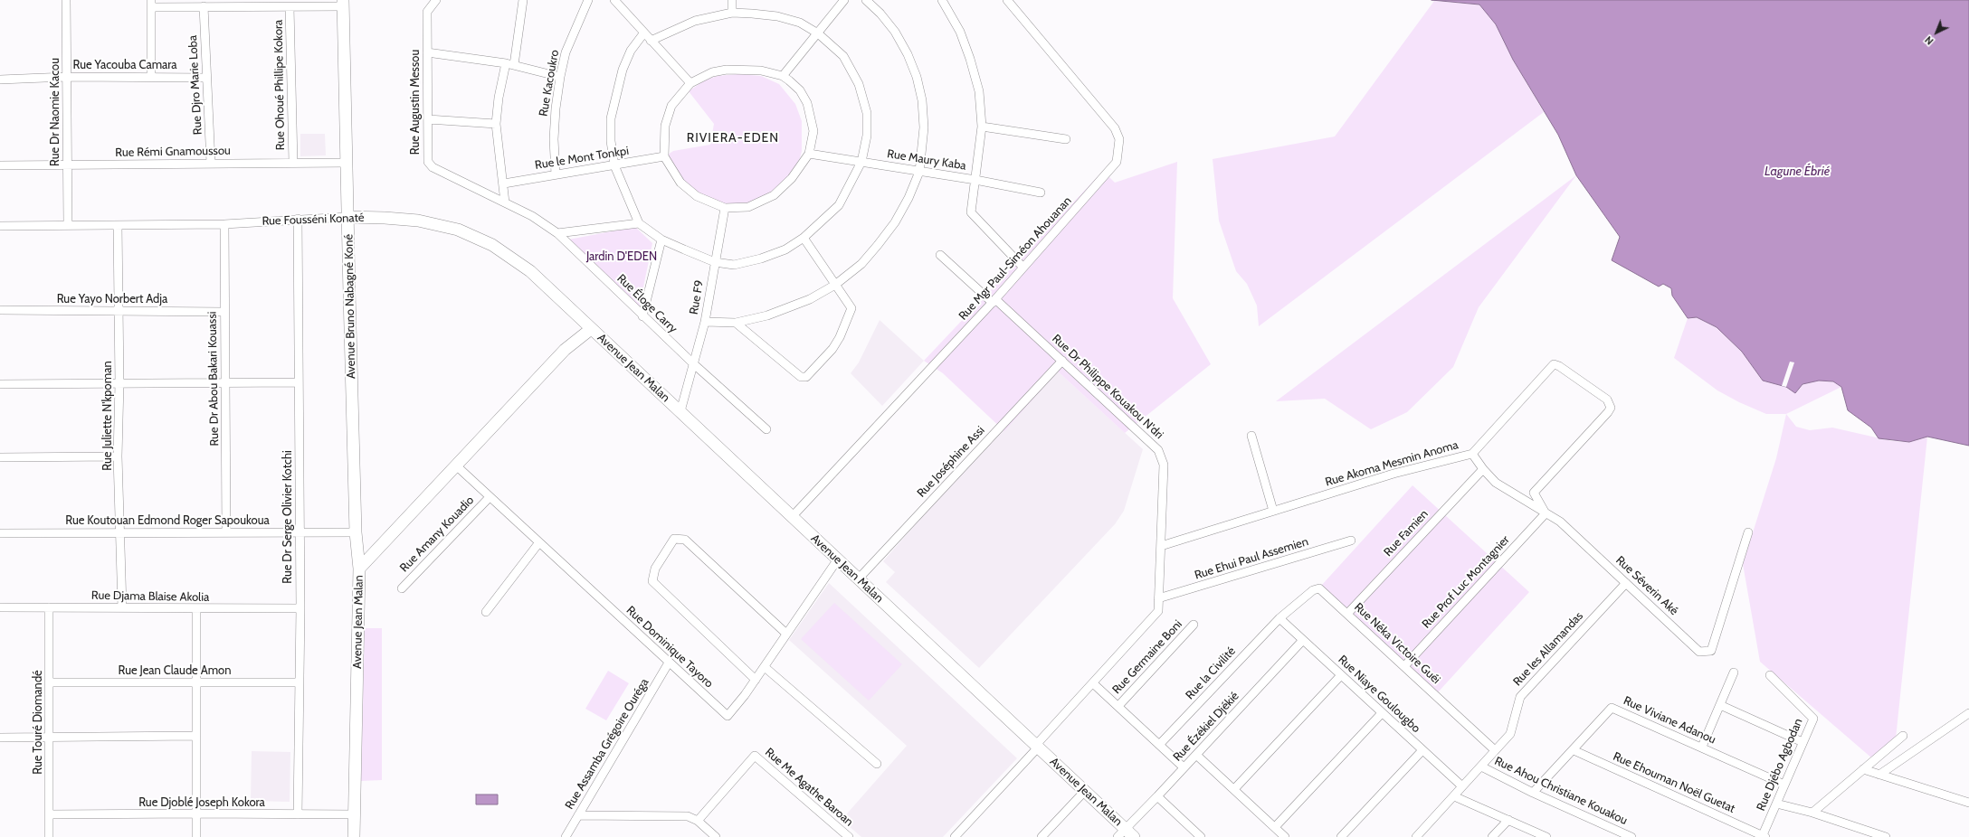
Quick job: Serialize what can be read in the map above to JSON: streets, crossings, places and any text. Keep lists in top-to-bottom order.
{
  "streets": {
    "main road": ["Rue Fousséni Konaté", "Avenue Bruno Nabagné Koné", "Avenue Jean Malan"],
    "street": [
      "Rue Yacouba Camara",
      "Rue Kacoukro",
      "Rue Djro Marie Loba",
      "Rue Ohoué Phillipe Kokora",
      "Rue Augustin Messou",
      "Rue Dr Naomie Kacou",
      "Rue Rémi Gnamoussou",
      "Rue le Mont Tonkpi",
      "Rue Maury Kaba",
      "Rue Mgr Paul-Siméon Ahouanan",
      "Rue F9",
      "Rue Yayo Norbert Adja",
      "Rue Éloge Carry",
      "Rue Dr Abou Bakari Kouassi",
      "Rue Dr Philippe Kouakou N'dri",
      "Rue Juliette N'kpoman",
      "Rue Joséphine Assi",
      "Rue Akoma Mesmin Anoma",
      "Rue Dr Serge Olivier Kotchi",
      "Rue Koutouan Edmond Roger Sapoukoua",
      "Rue Famien",
      "Rue Amany Kouadio",
      "Rue Ehui Paul Assemien",
      "Rue Prof Luc Montagnier",
      "Rue Séverin Aké",
      "Rue Djama Blaise Akolia",
      "Rue Néka Victoire Guéi",
      "Rue Dominique Tayoro",
      "Rue les Allamandas",
      "Rue Germaine Boni",
      "Rue Jean Claude Amon",
      "Rue la Civilité",
      "Rue Niaye Goulougbo",
      "Rue Viviane Adanou",
      "Rue Touré Diomandé",
      "Rue Ézékiel Djékié",
      "Rue Assamba Grégoire Ouréga",
      "Rue Djébo Agbodan",
      "Rue Ehouman Noël Guetat",
      "Rue Me Agathe Baroan",
      "Rue Ahou Christiane Kouakou",
      "Rue Djoblé Joseph Kokora"
    ]
  },
  "crossings": [
    ["Rue Yacouba Camara", "Rue Djro Marie Loba"],
    ["Rue Yacouba Camara", "Rue Dr Naomie Kacou"],
    ["Rue Kacoukro", "Rue le Mont Tonkpi"],
    ["Rue Djro Marie Loba", "Rue Rémi Gnamoussou"],
    ["Rue Ohoué Phillipe Kokora", "Rue Rémi Gnamoussou"],
    ["Rue Augustin Messou", "Rue Éloge Carry"],
    ["Rue Dr Naomie Kacou", "Rue Rémi Gnamoussou"],
    ["Rue Dr Naomie Kacou", "Rue Fousséni Konaté"],
    ["Rue Rémi Gnamoussou", "Avenue Bruno Nabagné Koné"],
    ["Rue Fousséni Konaté", "Avenue Bruno Nabagné Koné"],
    ["Rue Fousséni Konaté", "Avenue Jean Malan"],
    ["Rue Fousséni Konaté", "Rue Dr Abou Bakari Kouassi"],
    ["Rue Fousséni Konaté", "Rue Juliette N'kpoman"],
    ["Rue Fousséni Konaté", "Rue Dr Serge Olivier Kotchi"],
    ["Rue Mgr Paul-Siméon Ahouanan", "Avenue Jean Malan"],
    ["Rue Mgr Paul-Siméon Ahouanan", "Rue Dr Philippe Kouakou N'dri"],
    ["Rue F9", "Rue Éloge Carry"],
    ["Rue F9", "Avenue Jean Malan"],
    ["Rue Yayo Norbert Adja", "Rue Dr Abou Bakari Kouassi"],
    ["Rue Yayo Norbert Adja", "Rue Juliette N'kpoman"],
    ["Avenue Bruno Nabagné Koné", "Avenue Jean Malan"],
    ["Avenue Bruno Nabagné Koné", "Rue Koutouan Edmond Roger Sapoukoua"],
    ["Avenue Jean Malan", "Rue Dr Philippe Kouakou N'dri"],
    ["Avenue Jean Malan", "Rue Joséphine Assi"],
    ["Avenue Jean Malan", "Rue Dominique Tayoro"],
    ["Avenue Jean Malan", "Rue Ézékiel Djékié"],
    ["Avenue Jean Malan", "Rue Djoblé Joseph Kokora"],
    ["Rue Dr Abou Bakari Kouassi", "Rue Koutouan Edmond Roger Sapoukoua"],
    ["Rue Dr Philippe Kouakou N'dri", "Rue Joséphine Assi"],
    ["Rue Dr Philippe Kouakou N'dri", "Rue Akoma Mesmin Anoma"],
    ["Rue Dr Philippe Kouakou N'dri", "Rue Ehui Paul Assemien"],
    ["Rue Juliette N'kpoman", "Rue Koutouan Edmond Roger Sapoukoua"],
    ["Rue Juliette N'kpoman", "Rue Djama Blaise Akolia"],
    ["Rue Akoma Mesmin Anoma", "Rue Prof Luc Montagnier"],
    ["Rue Akoma Mesmin Anoma", "Rue Séverin Aké"],
    ["Rue Dr Serge Olivier Kotchi", "Rue Koutouan Edmond Roger Sapoukoua"],
    ["Rue Dr Serge Olivier Kotchi", "Rue Djama Blaise Akolia"],
    ["Rue Dr Serge Olivier Kotchi", "Rue Jean Claude Amon"],
    ["Rue Dr Serge Olivier Kotchi", "Rue Djoblé Joseph Kokora"],
    ["Rue Famien", "Rue Séverin Aké"],
    ["Rue Famien", "Rue Néka Victoire Guéi"],
    ["Rue Amany Kouadio", "Rue Dominique Tayoro"],
    ["Rue Prof Luc Montagnier", "Rue Séverin Aké"],
    ["Rue Prof Luc Montagnier", "Rue Néka Victoire Guéi"],
    ["Rue Séverin Aké", "Rue les Allamandas"],
    ["Rue Djama Blaise Akolia", "Rue Touré Diomandé"],
    ["Rue Néka Victoire Guéi", "Rue les Allamandas"],
    ["Rue Néka Victoire Guéi", "Rue la Civilité"],
    ["Rue Néka Victoire Guéi", "Rue Niaye Goulougbo"],
    ["Rue Dominique Tayoro", "Rue Assamba Grégoire Ouréga"],
    ["Rue les Allamandas", "Rue Niaye Goulougbo"],
    ["Rue les Allamandas", "Rue Ahou Christiane Kouakou"],
    ["Rue Jean Claude Amon", "Rue Touré Diomandé"],
    ["Rue la Civilité", "Rue Niaye Goulougbo"],
    ["Rue Niaye Goulougbo", "Rue Ézékiel Djékié"],
    ["Rue Viviane Adanou", "Rue Djébo Agbodan"],
    ["Rue Viviane Adanou", "Rue Ehouman Noël Guetat"],
    ["Rue Viviane Adanou", "Rue Ahou Christiane Kouakou"],
    ["Rue Touré Diomandé", "Rue Djoblé Joseph Kokora"],
    ["Rue Djébo Agbodan", "Rue Ehouman Noël Guetat"]
  ],
  "districts": ["RIVIERA-EDEN"],
  "water": ["Lagune Ébrié"],
  "parks": ["Jardin D'EDEN"],
  "north": "bottom left"
}
